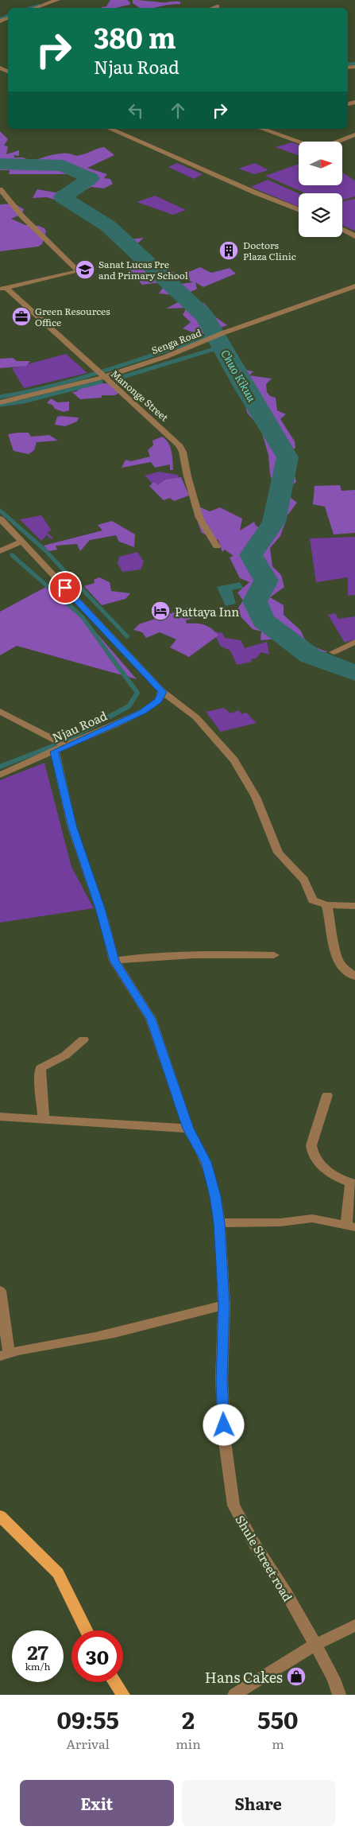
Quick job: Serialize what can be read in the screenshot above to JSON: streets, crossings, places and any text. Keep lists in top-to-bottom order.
{
  "streets": {
    "street": [
      "Senga Road",
      "Manonge Street",
      "Njau Road",
      "Shule Street road"
    ]
  },
  "crossings": [
    ["Senga Road", "Manonge Street"],
    ["Njau Road", "Shule Street road"]
  ],
  "water": ["Chuo Kikuu"],
  "places": {
    "building": ["Doctors Plaza Clinic"],
    "school or university": ["Sanat Lucas Pre and Primary School"],
    "office": ["Green Resources Office"],
    "hotel": ["Pattaya Inn"],
    "shop": ["Hans Cakes"]
  },
  "north": "right",
  "page": {
    "turn": ["380 m", "Njau Road"],
    "speed": "27 km/h",
    "limit": "30",
    "eta": [
      "09:55",
      "Arrival",
      "2",
      "min",
      "550",
      "m"
    ],
    "buttons": ["Exit", "Share"]
  }
}
